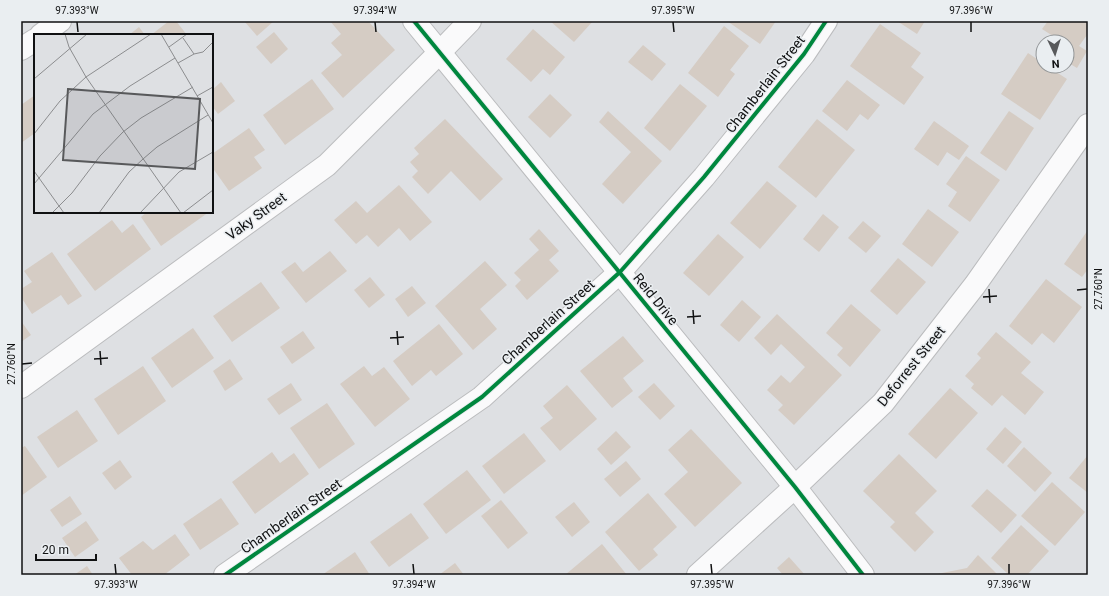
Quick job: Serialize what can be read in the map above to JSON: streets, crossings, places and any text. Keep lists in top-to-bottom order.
{
  "streets": {
    "street": [
      "Chamberlain Street",
      "Vaky Street",
      "Reid Drive",
      "Deforrest Street"
    ]
  },
  "crossings": [
    ["Chamberlain Street", "Reid Drive"],
    ["Vaky Street", "Reid Drive"],
    ["Reid Drive", "Deforrest Street"]
  ],
  "scale_bar": "20 m",
  "north": "bottom",
  "coordinates": [
    "97.393°W",
    "97.394°W",
    "97.395°W",
    "97.396°W",
    "27.760°N"
  ]
}
